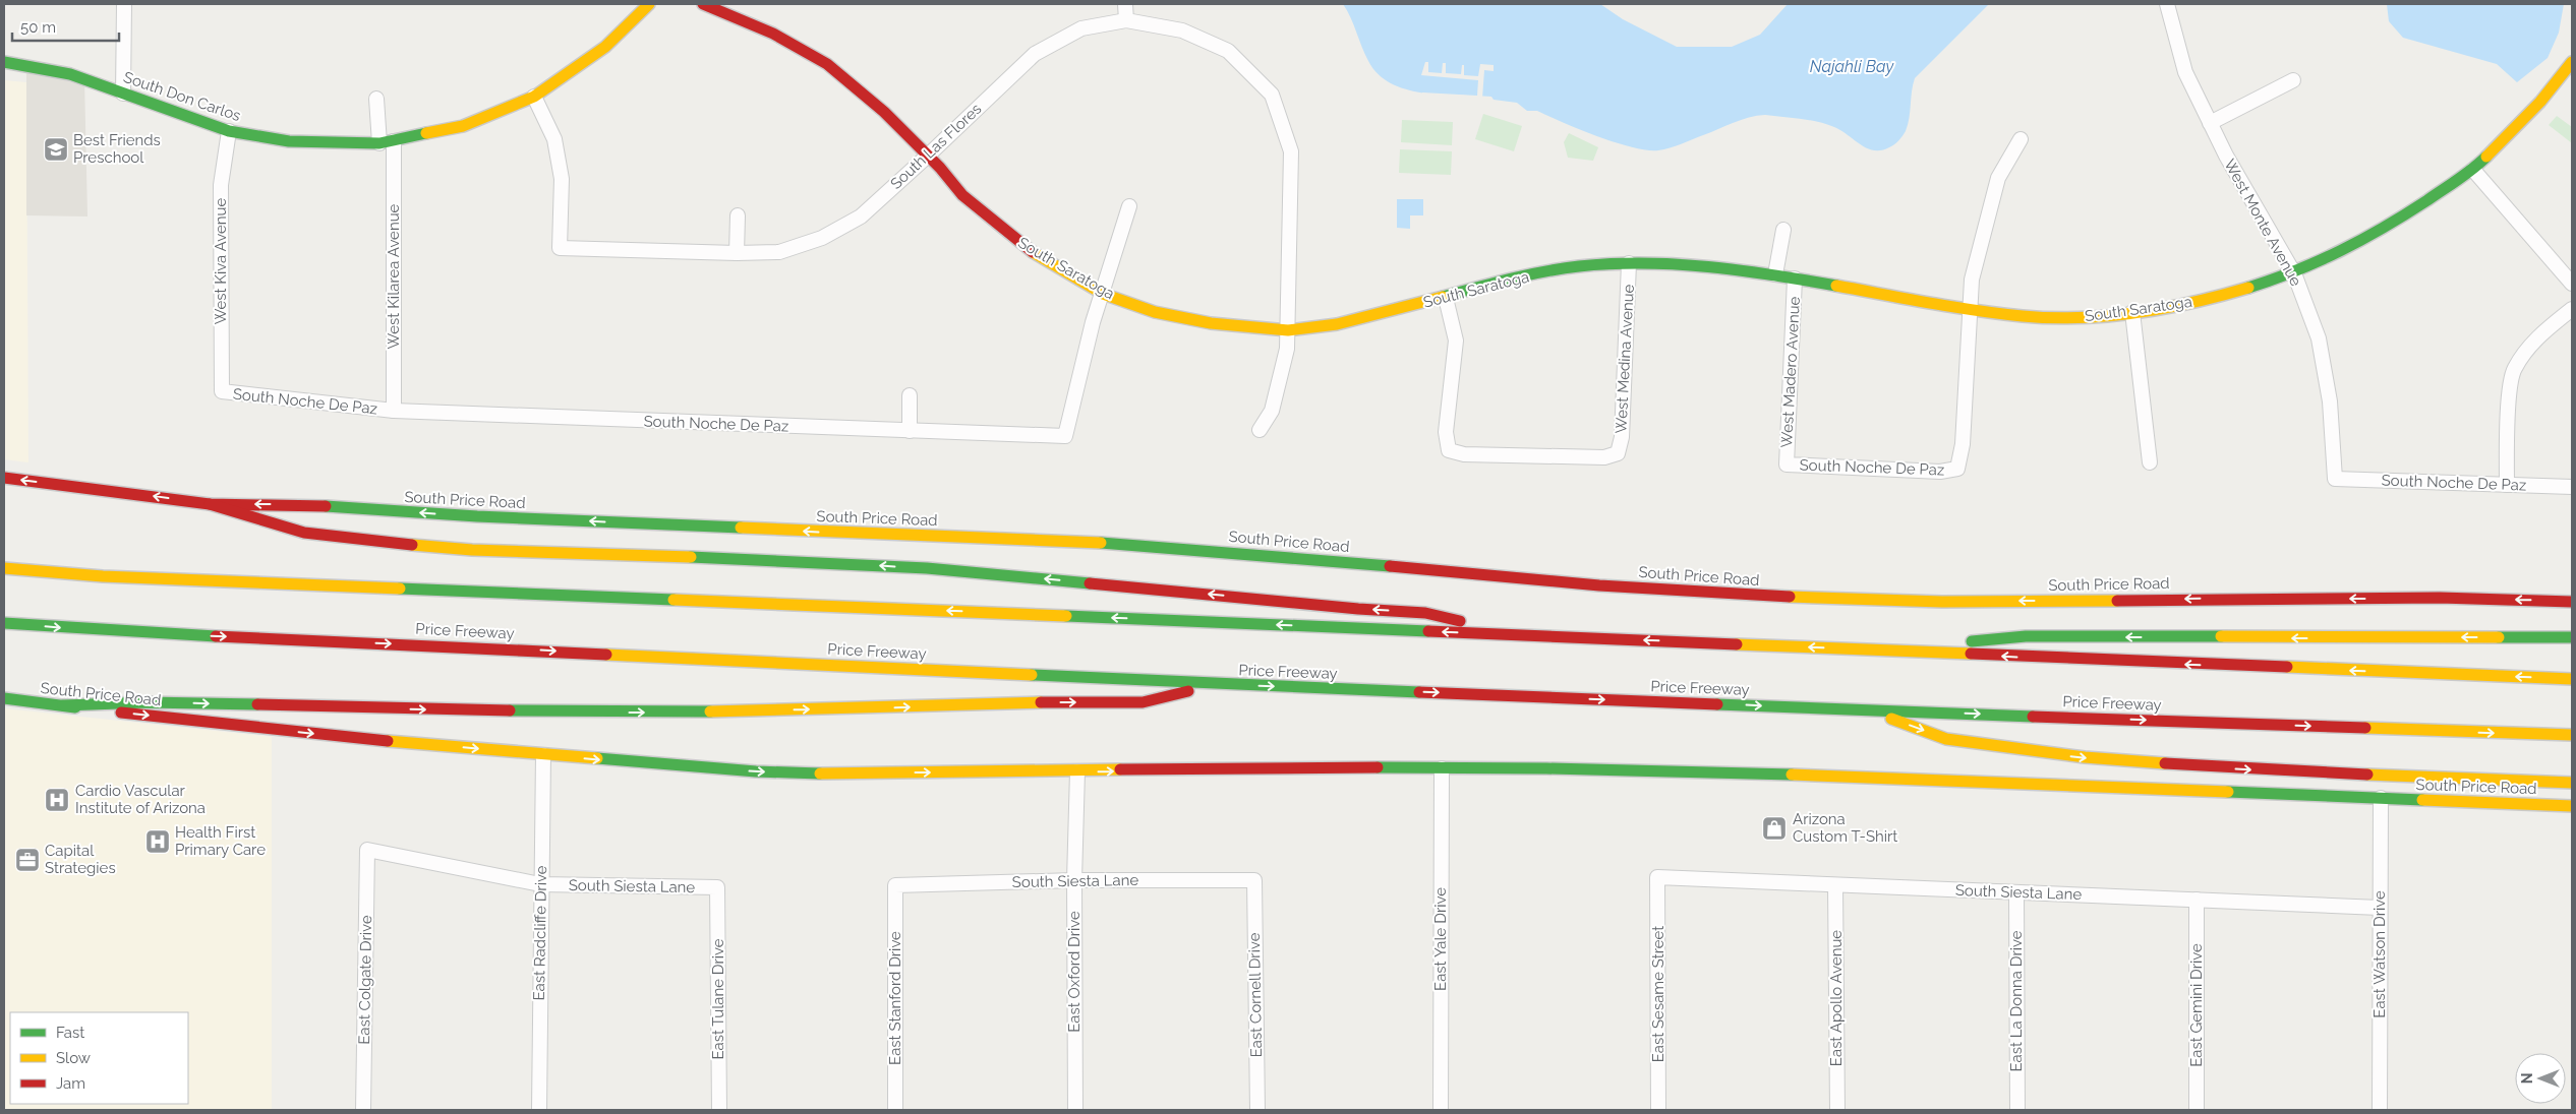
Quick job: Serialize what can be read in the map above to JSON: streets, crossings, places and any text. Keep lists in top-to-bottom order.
{
  "streets": {
    "main road": [
      "South Don Carlos",
      "South Saratoga",
      "South Price Road",
      "Price Freeway"
    ],
    "street": [
      "South Las Flores",
      "West Monte Avenue",
      "West Kiva Avenue",
      "West Kilarea Avenue",
      "West Medina Avenue",
      "West Madero Avenue",
      "South Noche De Paz",
      "South Siesta Lane",
      "East Radcliffe Drive",
      "East Yale Drive",
      "East Watson Drive",
      "East Oxford Drive",
      "East Colgate Drive",
      "East Sesame Street",
      "East Cornell Drive",
      "East Stanford Drive",
      "East Apollo Avenue",
      "East Tulane Drive",
      "East La Donna Drive",
      "East Gemini Drive"
    ]
  },
  "crossings": [
    ["South Don Carlos", "South Las Flores"],
    ["South Don Carlos", "West Kiva Avenue"],
    ["South Don Carlos", "West Kilarea Avenue"],
    ["South Las Flores", "South Saratoga"],
    ["West Monte Avenue", "South Saratoga"],
    ["West Monte Avenue", "South Noche De Paz"],
    ["West Kiva Avenue", "South Noche De Paz"],
    ["South Saratoga", "West Medina Avenue"],
    ["South Saratoga", "West Madero Avenue"],
    ["South Saratoga", "South Noche De Paz"],
    ["West Kilarea Avenue", "South Noche De Paz"],
    ["West Madero Avenue", "South Noche De Paz"],
    ["South Price Road", "East Radcliffe Drive"],
    ["South Price Road", "East Yale Drive"],
    ["South Price Road", "East Watson Drive"],
    ["South Price Road", "East Oxford Drive"],
    ["South Siesta Lane", "East Radcliffe Drive"],
    ["South Siesta Lane", "East Watson Drive"],
    ["South Siesta Lane", "East Oxford Drive"],
    ["South Siesta Lane", "East Colgate Drive"],
    ["South Siesta Lane", "East Sesame Street"],
    ["South Siesta Lane", "East Cornell Drive"],
    ["South Siesta Lane", "East Stanford Drive"],
    ["South Siesta Lane", "East Apollo Avenue"],
    ["South Siesta Lane", "East Tulane Drive"],
    ["South Siesta Lane", "East La Donna Drive"],
    ["South Siesta Lane", "East Gemini Drive"]
  ],
  "water": ["Najahli Bay"],
  "places": {
    "school or university": ["Best Friends Preschool"],
    "hospital": ["Cardio Vascular Institute of Arizona", "Health First Primary Care"],
    "shop": ["Arizona Custom T-Shirt"],
    "office": ["Capital Strategies"]
  },
  "legend": ["Fast", "Slow", "Jam"],
  "scale_bar": "50 m",
  "north": "left"
}
